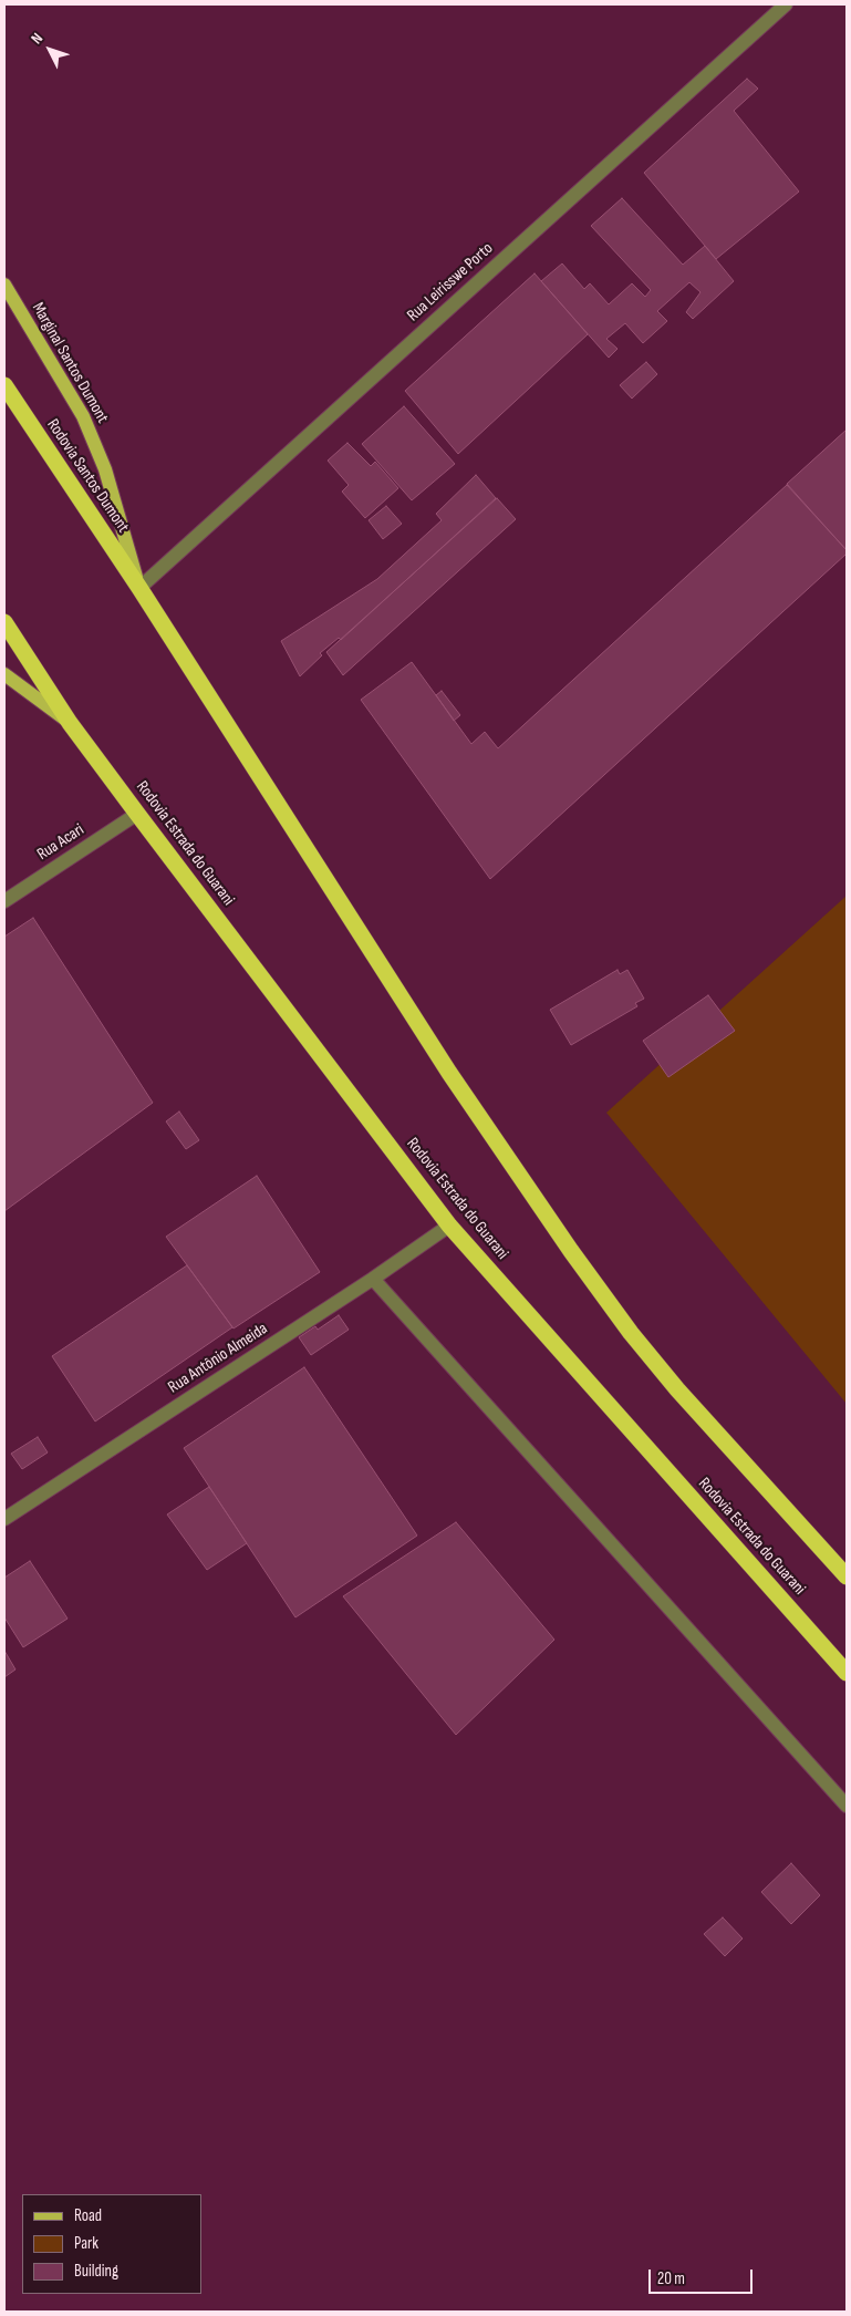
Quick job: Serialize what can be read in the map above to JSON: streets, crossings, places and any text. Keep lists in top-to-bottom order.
{
  "streets": {
    "highway": ["Rodovia Santos Dumont", "Rodovia Estrada do Guarani"],
    "main road": ["Marginal Santos Dumont"],
    "street": ["Rua Leirisswe Porto", "Rua Acari", "Rua Antônio Almeida"]
  },
  "crossings": [
    ["Rua Leirisswe Porto", "Marginal Santos Dumont"],
    ["Rua Leirisswe Porto", "Rodovia Santos Dumont"],
    ["Marginal Santos Dumont", "Rodovia Santos Dumont"],
    ["Rua Acari", "Rodovia Estrada do Guarani"],
    ["Rodovia Estrada do Guarani", "Rua Antônio Almeida"]
  ],
  "legend": ["Road", "Park", "Building"],
  "scale_bar": "20 m",
  "north": "top left"
}
